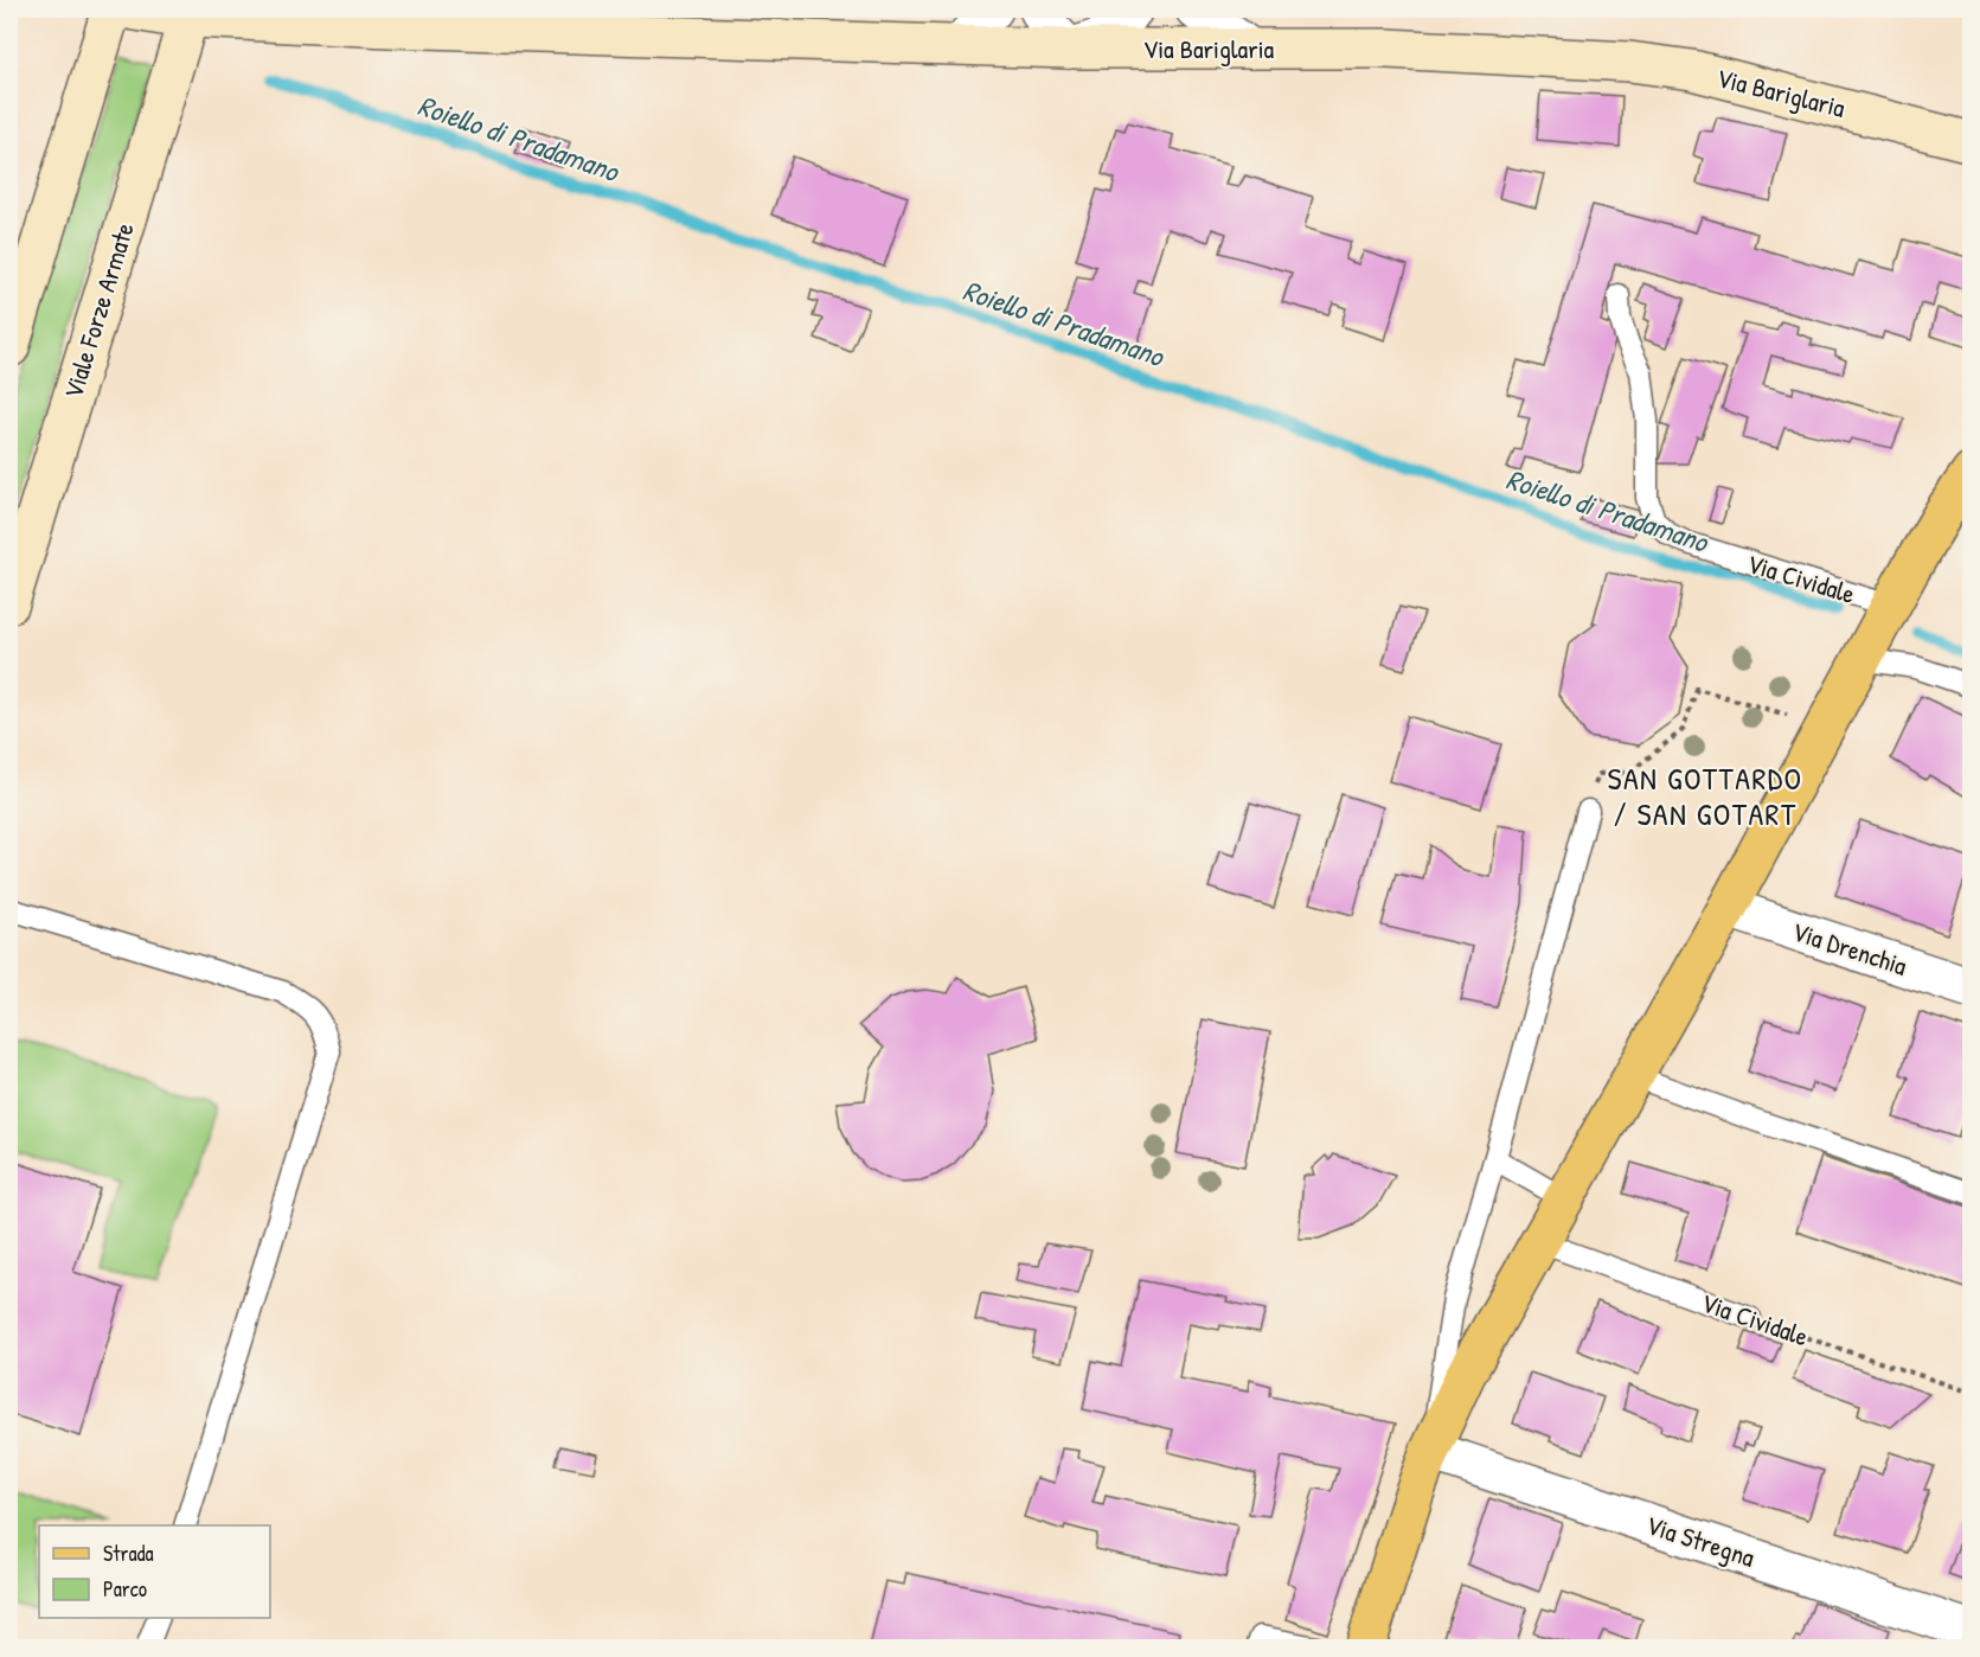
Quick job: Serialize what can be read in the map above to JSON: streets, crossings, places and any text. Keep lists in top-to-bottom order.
{
  "streets": {
    "main road": ["Via Cividale"],
    "street": [
      "Via Bariglaria",
      "Viale Forze Armate",
      "Via Drenchia",
      "Via Stregna"
    ]
  },
  "crossings": [
    ["Via Bariglaria", "Viale Forze Armate"],
    ["Via Cividale", "Via Drenchia"],
    ["Via Cividale", "Via Stregna"]
  ],
  "districts": ["SAN GOTTARDO / SAN GOTART"],
  "water": ["Roiello di Pradamano"],
  "legend": ["Strada", "Parco"]
}
